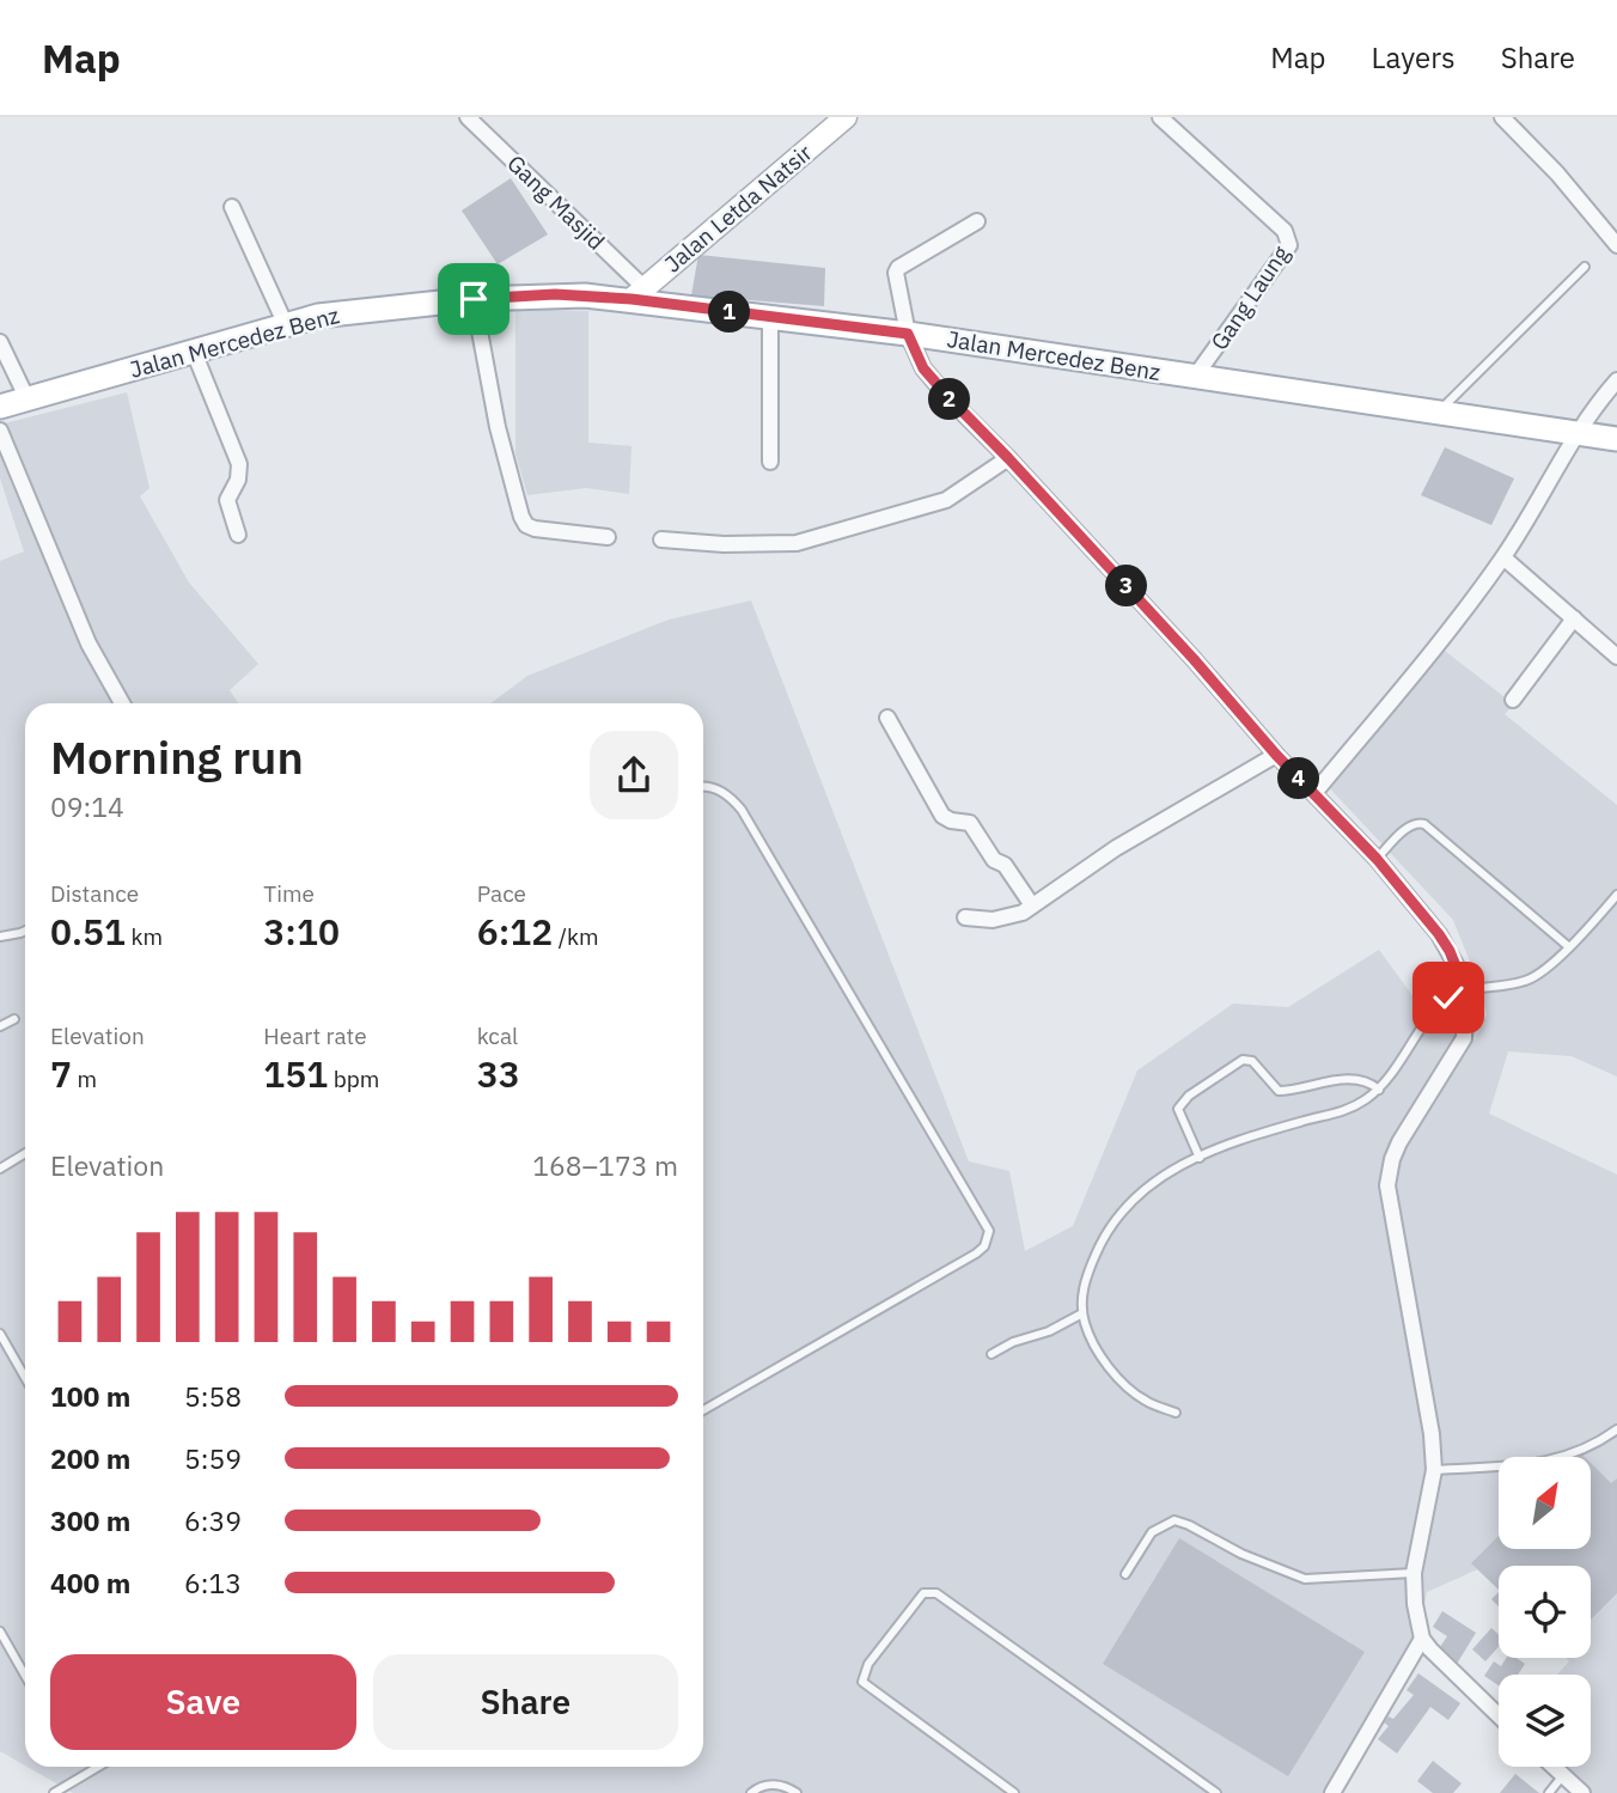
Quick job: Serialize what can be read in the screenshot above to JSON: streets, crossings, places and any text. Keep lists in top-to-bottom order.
{
  "streets": {
    "main road": ["Jalan Mercedez Benz"],
    "street": ["Gang Masjid", "Jalan Letda Natsir", "Gang Laung"]
  },
  "crossings": [
    ["Gang Masjid", "Jalan Letda Natsir"],
    ["Gang Masjid", "Jalan Mercedez Benz"],
    ["Jalan Letda Natsir", "Jalan Mercedez Benz"],
    ["Gang Laung", "Jalan Mercedez Benz"]
  ],
  "north": "top right",
  "page": {
    "header": "Map",
    "nav": ["Map", "Layers", "Share"],
    "pins": [
      "1",
      "2",
      "3",
      "4"
    ],
    "heading": ["Morning run", "09:14"],
    "stats": [
      ["Distance", "0.51 km"],
      ["Time", "3:10"],
      ["Pace", "6:12 /km"],
      ["Elevation", "7 m"],
      ["Heart rate", "151 bpm"],
      ["kcal", "33"]
    ],
    "chart": ["Elevation", "168–173 m"],
    "list": [
      {
        "name": "100 m",
        "note": "5:58"
      },
      {
        "name": "200 m",
        "note": "5:59"
      },
      {
        "name": "300 m",
        "note": "6:39"
      },
      {
        "name": "400 m",
        "note": "6:13"
      }
    ],
    "buttons": ["Save", "Share"]
  }
}
